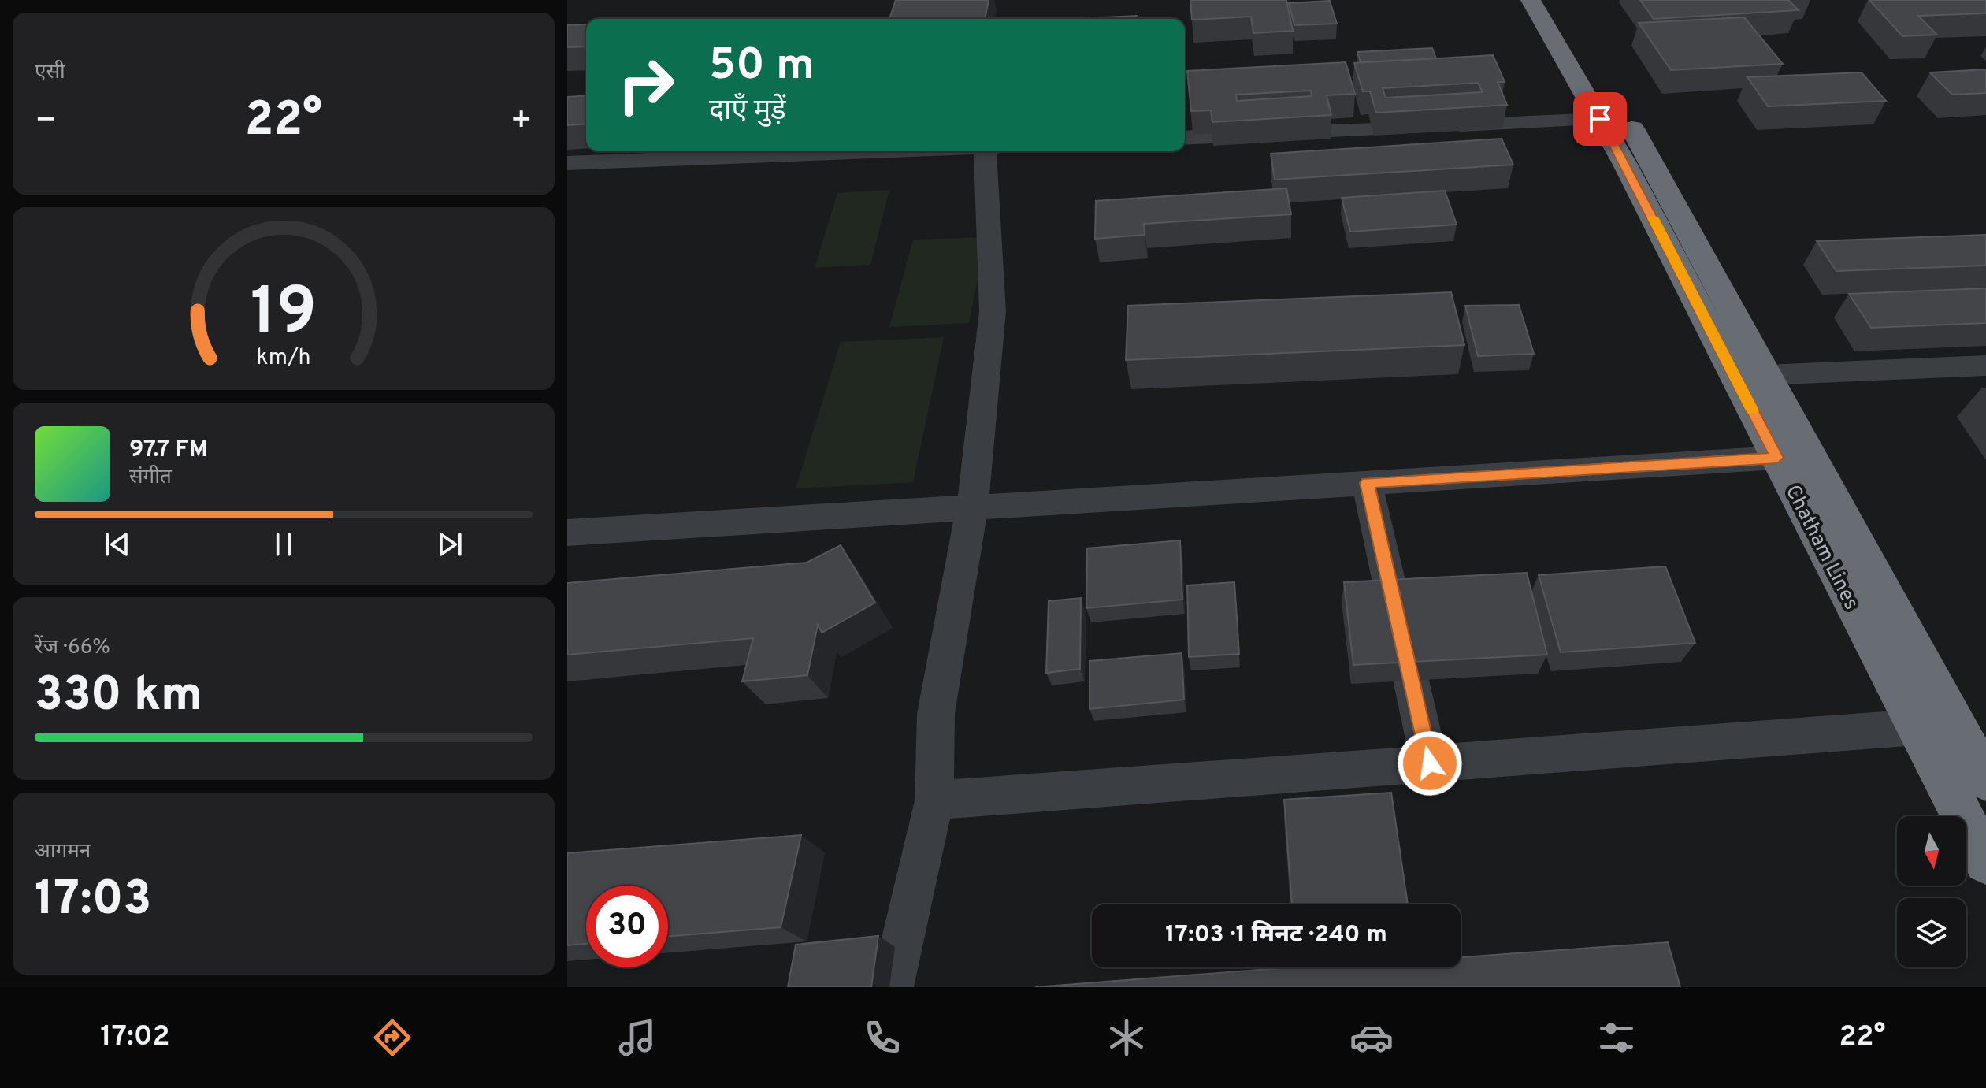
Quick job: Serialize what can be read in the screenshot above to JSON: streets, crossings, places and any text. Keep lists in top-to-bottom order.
{
  "streets": {
    "highway": ["Chatham Lines"]
  },
  "north": "bottom",
  "page": {
    "tile": [
      "एसी",
      ["रेंज · 66%", "330 km"],
      ["आगमन", "17:03"]
    ],
    "turn": ["50 m", "दाएँ मुड़ें"],
    "heat": ["−", "22°", "+"],
    "song": ["97.7 FM", "संगीत"],
    "limit": "30",
    "trip": "17:03 · 1 मिनट · 240 m",
    "tabs": ["17:02", "22°"],
    "gauge": ["19", "km/h"]
  }
}
